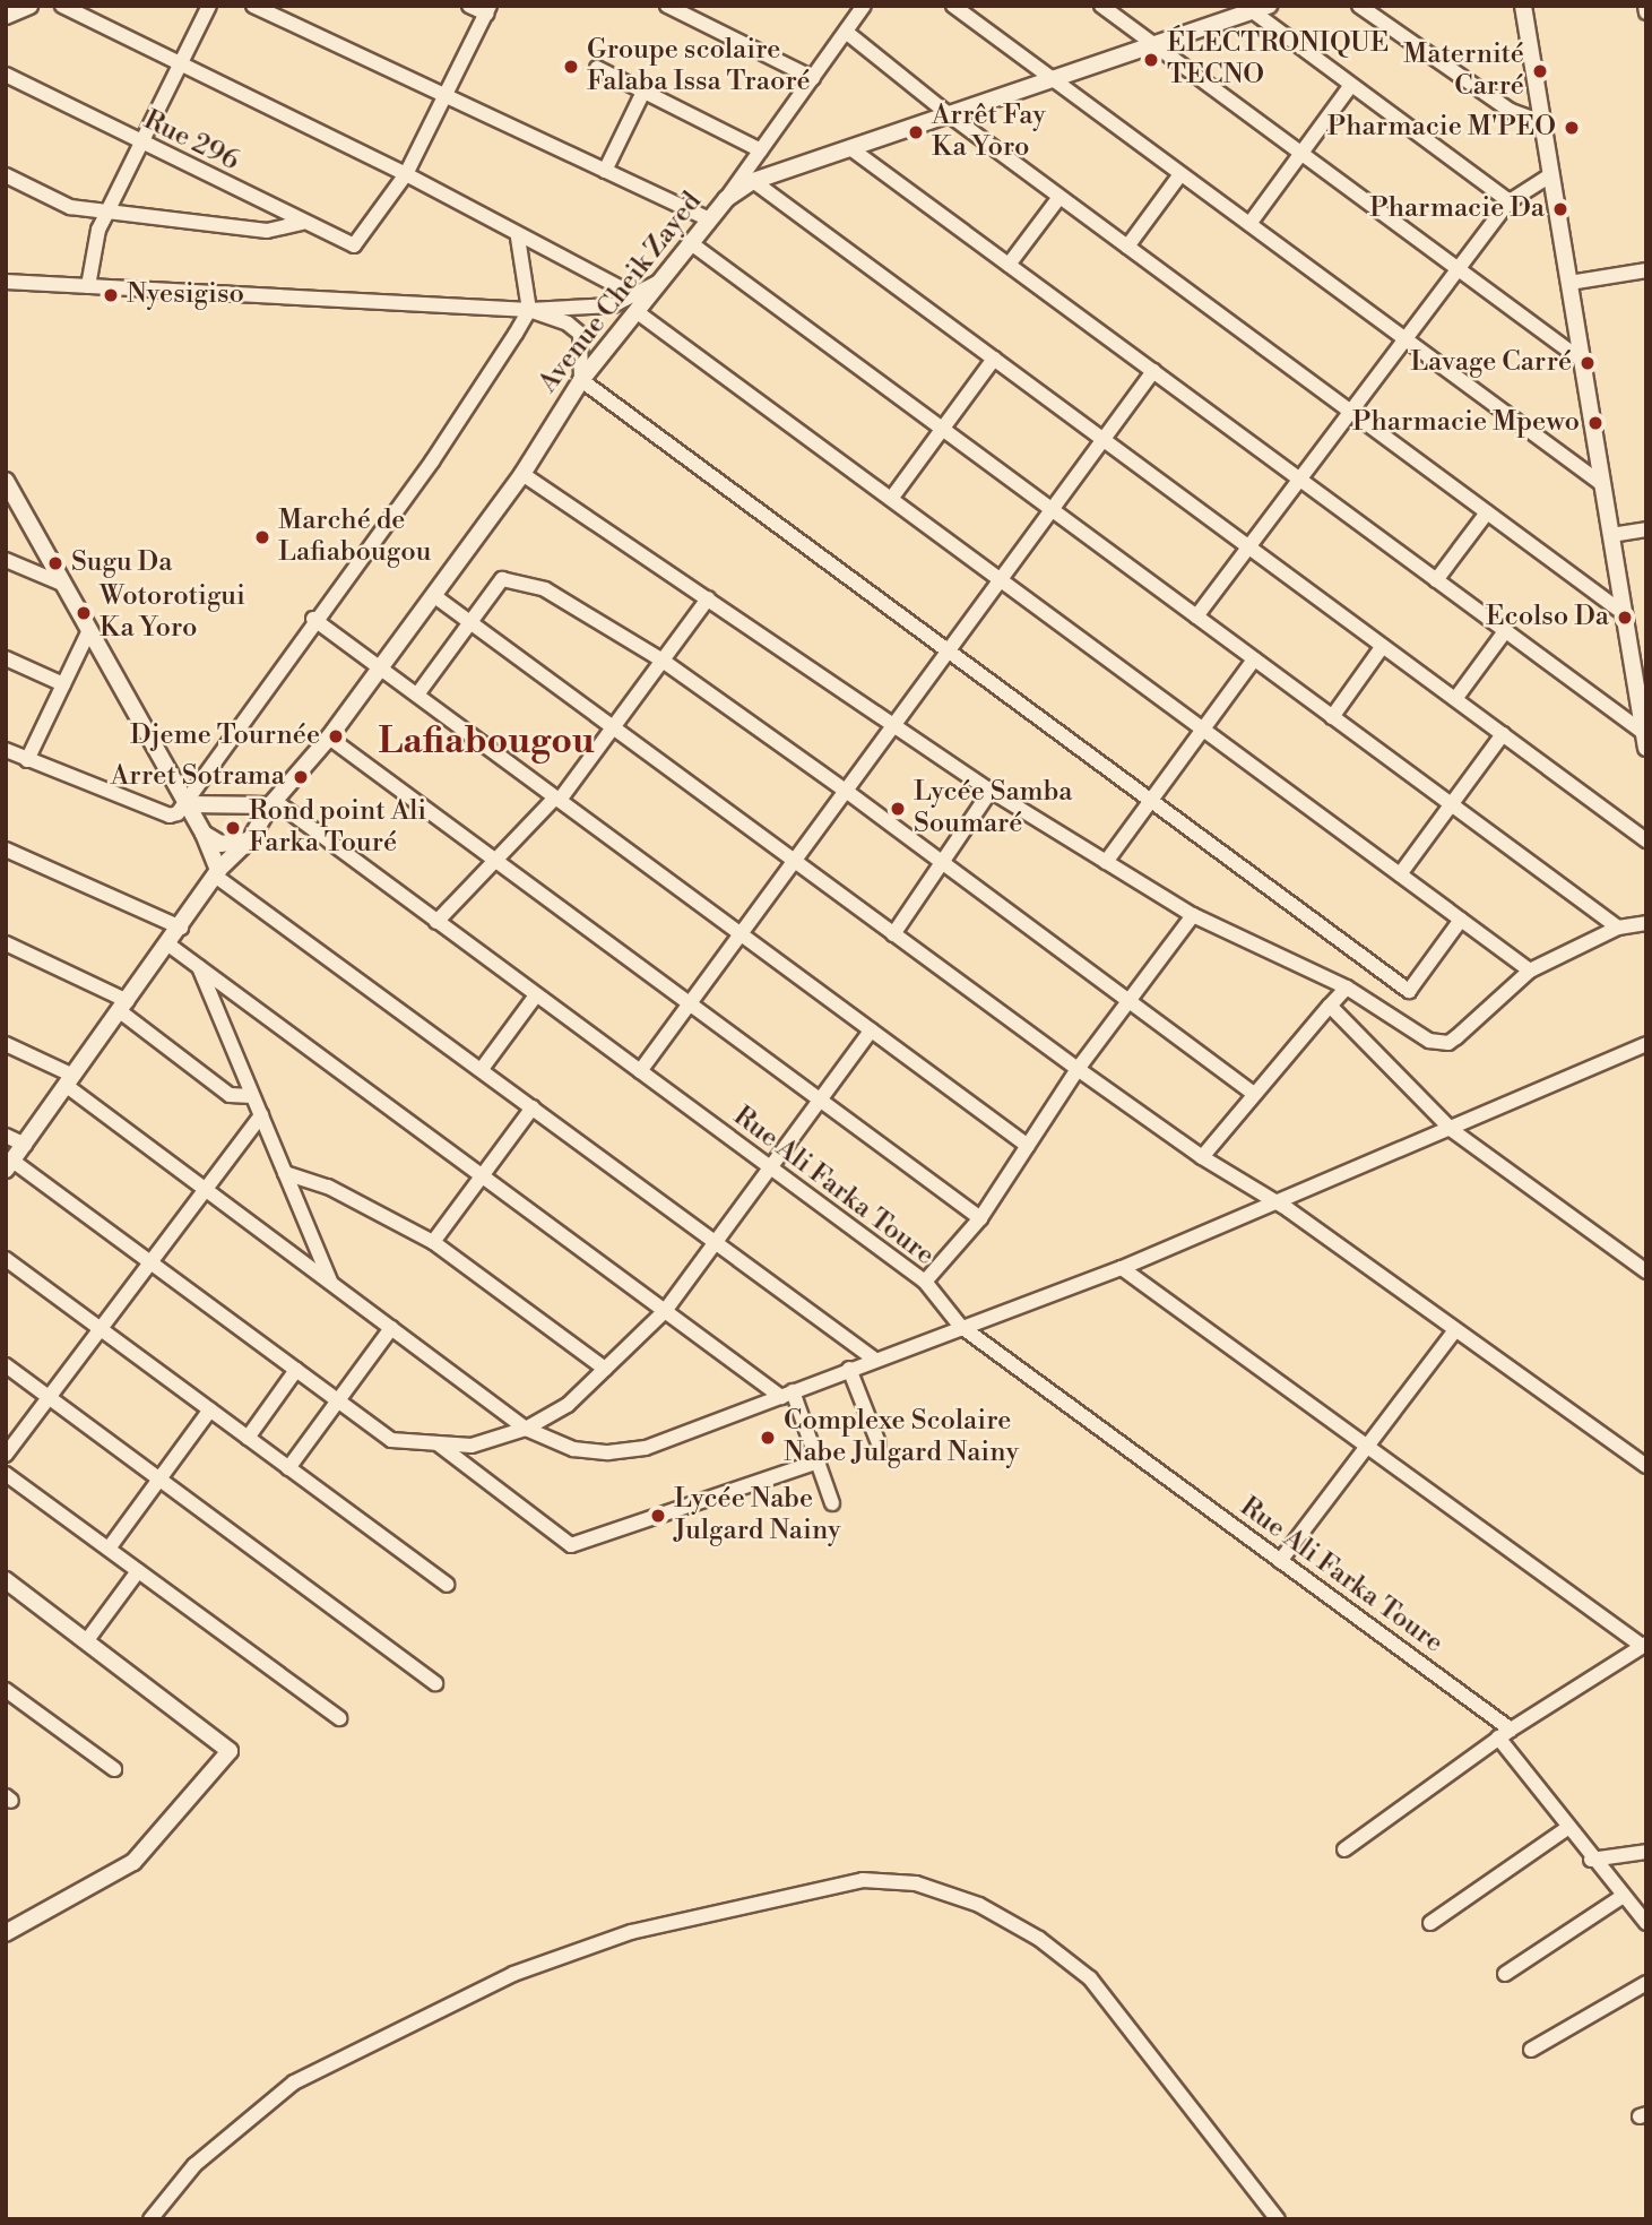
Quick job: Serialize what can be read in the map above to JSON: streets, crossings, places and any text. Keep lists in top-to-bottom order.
{
  "streets": {
    "street": ["Rue 296", "Avenue Cheik Zayed", "Rue Ali Farka Toure"]
  },
  "crossings": [
    ["Avenue Cheik Zayed", "Rue Ali Farka Toure"]
  ],
  "districts": ["Lafiabougou"],
  "places": [
    "ÉLECTRONIQUE TECNO",
    "Groupe scolaire Falaba Issa Traoré",
    "Maternité Carré",
    "Pharmacie M'PEO",
    "Arrêt Fay Ka Yoro",
    "Pharmacie Da",
    "Nyesigiso",
    "Lavage Carré",
    "Pharmacie Mpewo",
    "Marché de Lafiabougou",
    "Sugu Da",
    "Wotorotigui Ka Yoro",
    "Ecolso Da",
    "Djeme Tournée",
    "Arret Sotrama",
    "Lycée Samba Soumaré",
    "Rond point Ali Farka Touré",
    "Complexe Scolaire Nabe Julgard Nainy",
    "Lycée Nabe Julgard Nainy"
  ]
}
